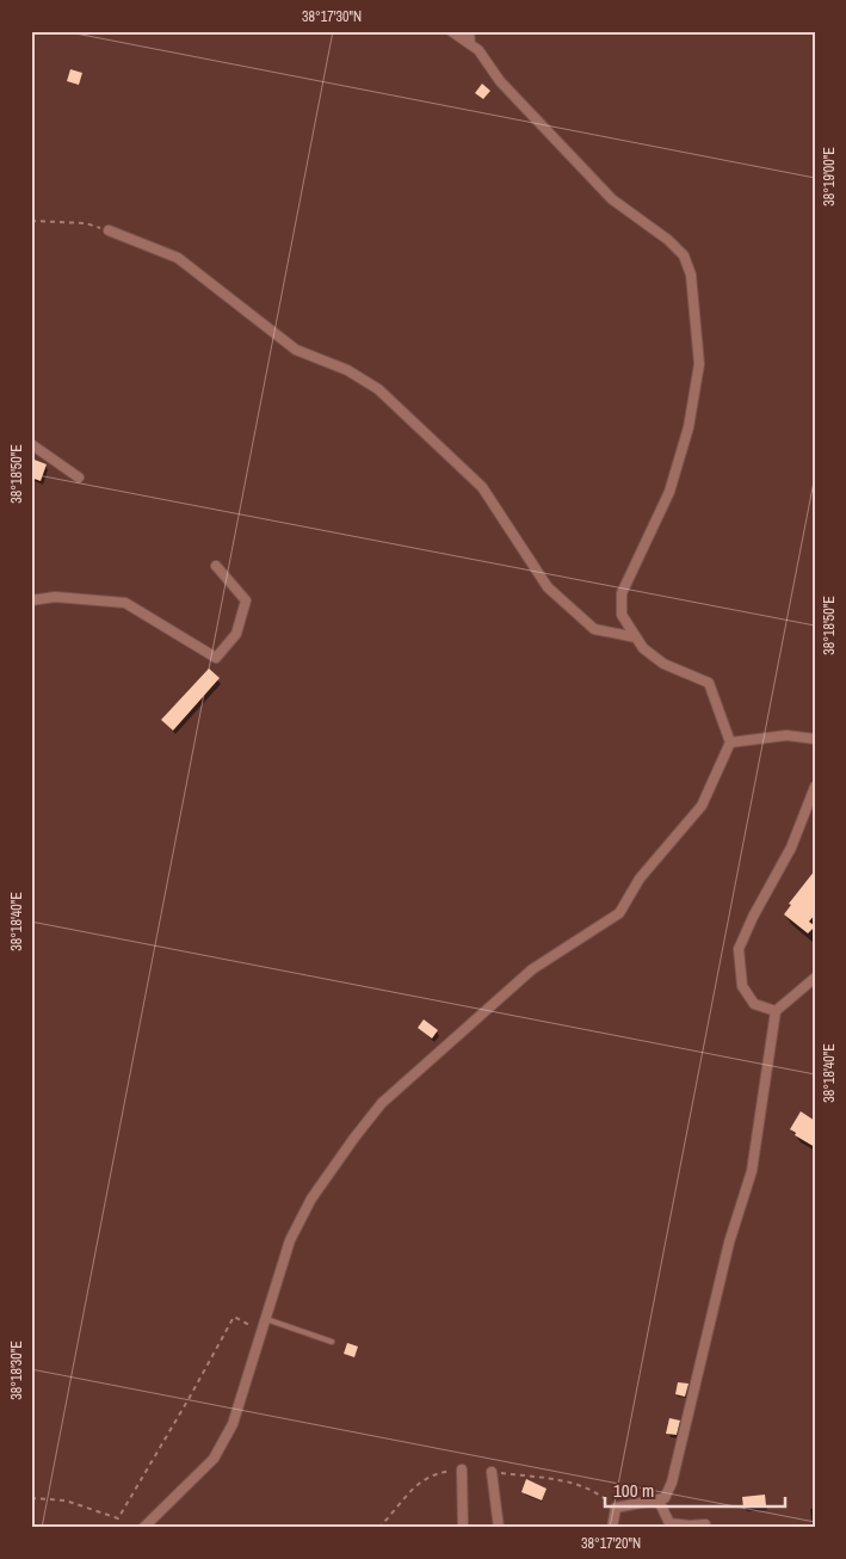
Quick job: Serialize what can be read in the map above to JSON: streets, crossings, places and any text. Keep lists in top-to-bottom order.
{
  "scale_bar": "100 m",
  "coordinates": [
    "38°17'30\"N",
    "38°19'00\"E",
    "38°18'50\"E",
    "38°18'40\"E",
    "38°18'30\"E",
    "38°17'20\"N"
  ]
}
